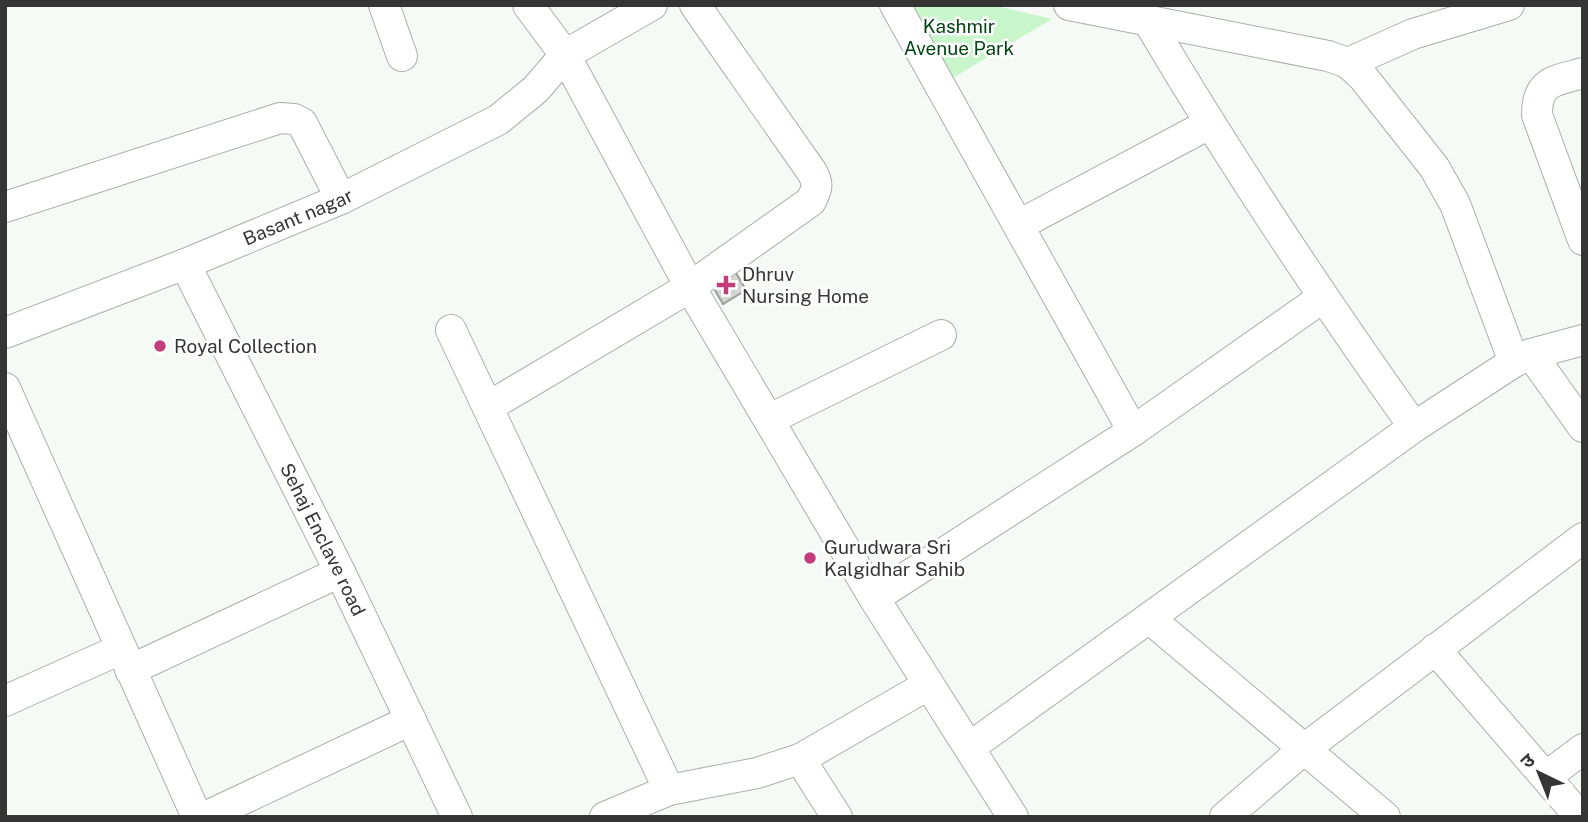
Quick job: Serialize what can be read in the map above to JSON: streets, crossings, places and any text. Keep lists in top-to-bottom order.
{
  "streets": {
    "street": ["Basant nagar", "Sehaj Enclave road"]
  },
  "crossings": [
    ["Basant nagar", "Sehaj Enclave road"]
  ],
  "parks": ["Kashmir Avenue Park"],
  "places": {
    "health": ["Dhruv Nursing Home"],
    "other": ["Royal Collection", "Gurudwara Sri Kalgidhar Sahib"]
  },
  "north": "top left"
}
